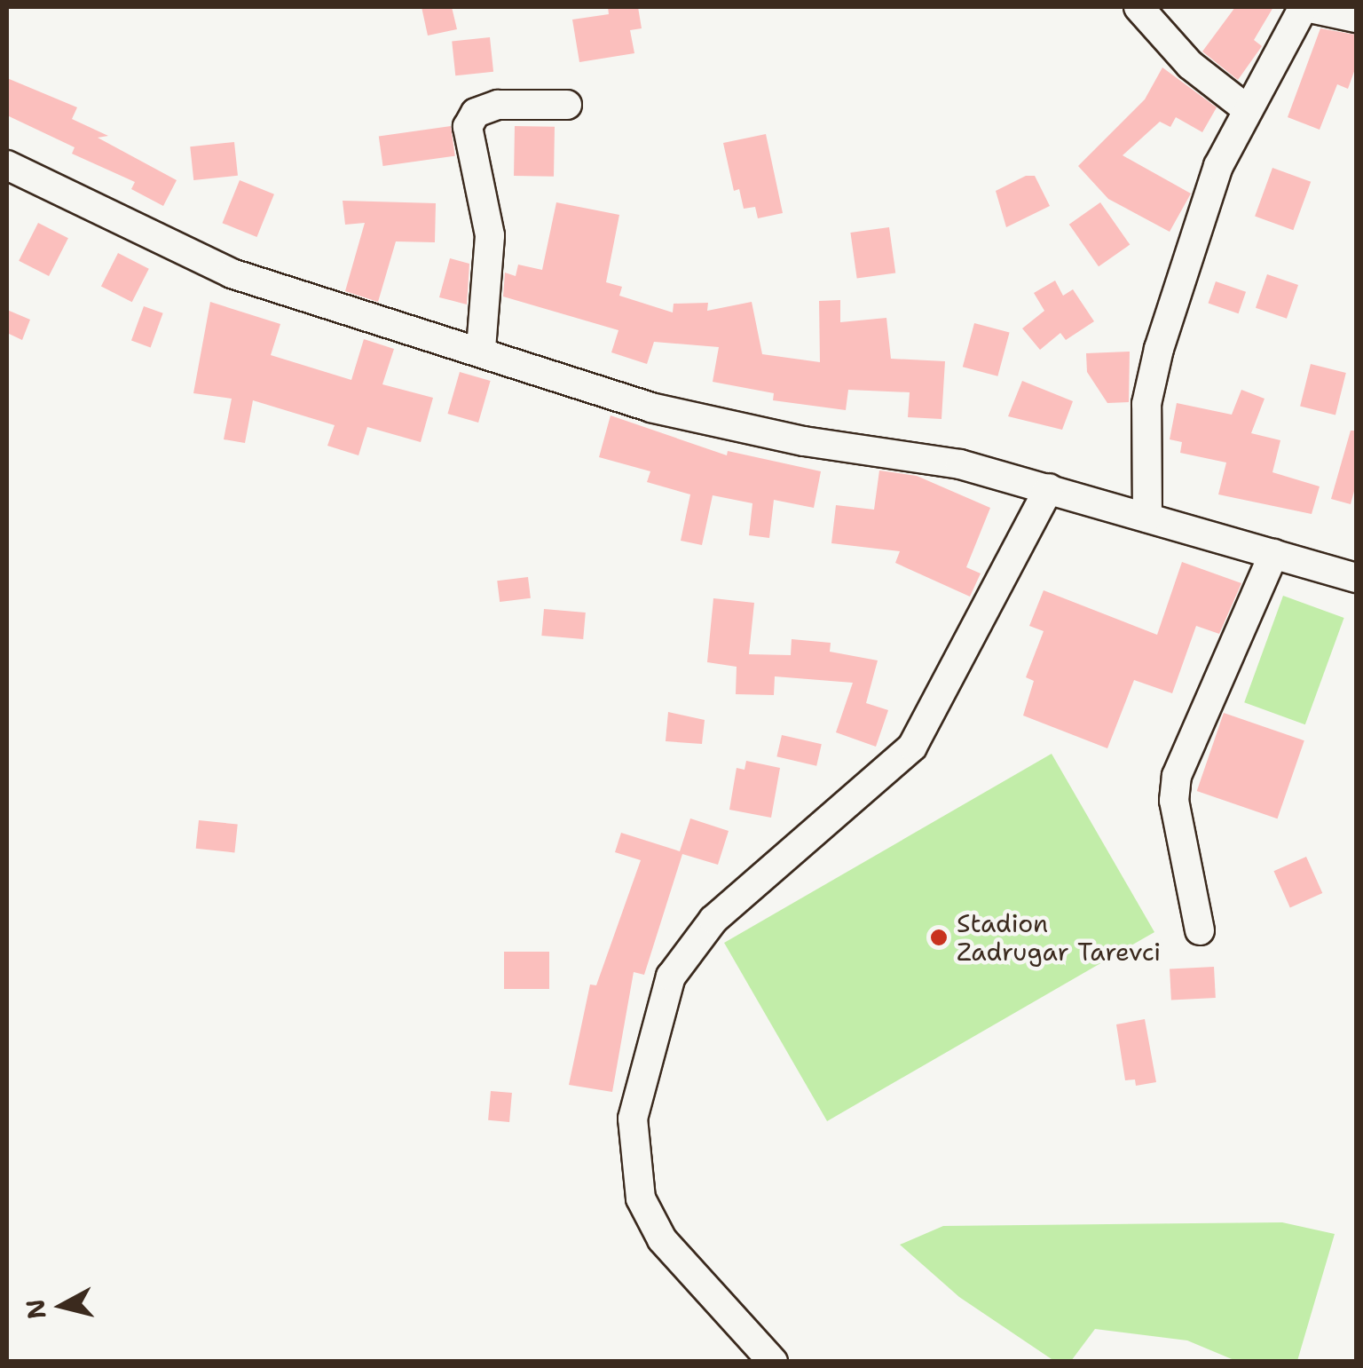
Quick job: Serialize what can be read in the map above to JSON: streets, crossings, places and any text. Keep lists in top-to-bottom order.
{
  "places": ["Stadion Zadrugar Tarevci"],
  "north": "left"
}
